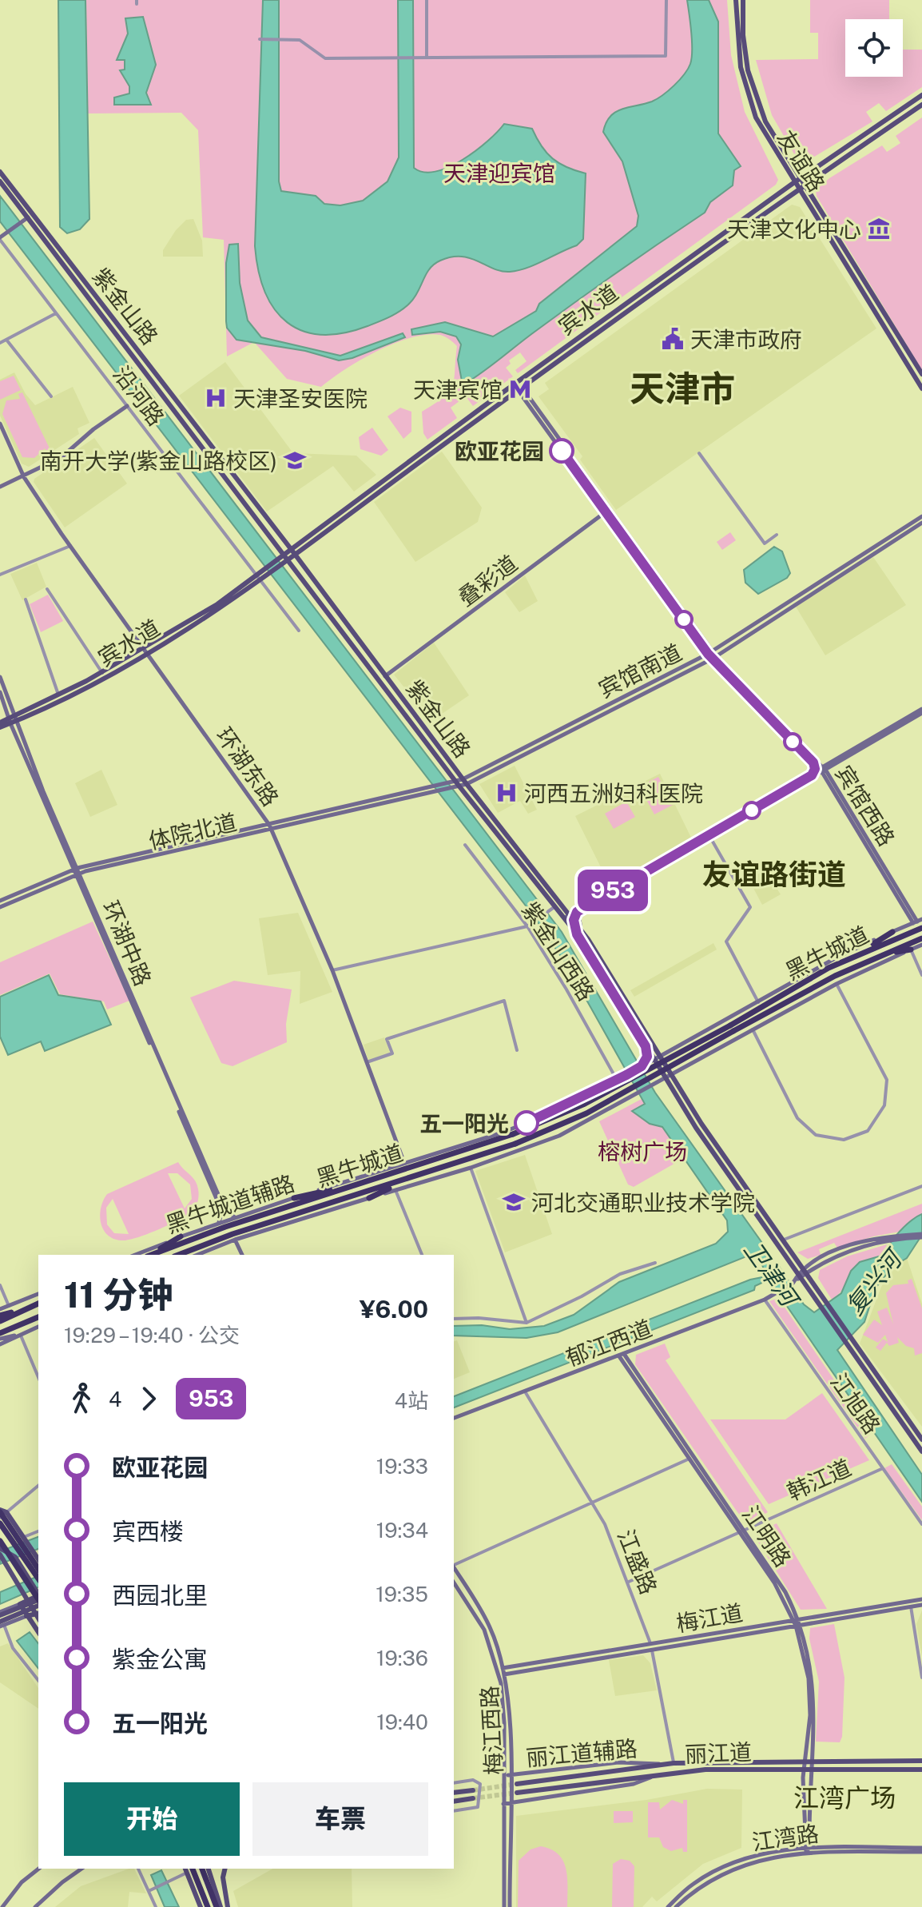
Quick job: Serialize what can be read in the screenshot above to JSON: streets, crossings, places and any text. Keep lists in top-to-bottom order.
{
  "streets": {
    "highway": ["黑牛城道"],
    "main road": [
      "友谊路",
      "紫金山路",
      "宾水道",
      "叠彩道",
      "宾馆南道",
      "环湖东路",
      "宾馆西路",
      "体院北道",
      "环湖中路",
      "黑牛城道辅路",
      "郁江西道",
      "江明路",
      "梅江道",
      "梅江西路",
      "丽江道辅路",
      "丽江道",
      "江湾路"
    ],
    "street": [
      "沿河路",
      "紫金山西路",
      "江旭路",
      "韩江道",
      "江盛路"
    ]
  },
  "crossings": [
    ["友谊路", "宾水道"],
    ["紫金山路", "宾水道"],
    ["紫金山路", "叠彩道"],
    ["紫金山路", "宾馆南道"],
    ["紫金山路", "体院北道"],
    ["紫金山路", "郁江西道"],
    ["宾水道", "沿河路"],
    ["宾水道", "环湖东路"],
    ["宾水道", "宾馆西路"],
    ["宾水道", "环湖中路"],
    ["叠彩道", "宾馆西路"],
    ["宾馆南道", "宾馆西路"],
    ["环湖东路", "体院北道"],
    ["环湖东路", "黑牛城道辅路"],
    ["体院北道", "环湖中路"],
    ["环湖中路", "黑牛城道辅路"],
    ["紫金山西路", "黑牛城道辅路"],
    ["郁江西道", "江旭路"],
    ["郁江西道", "江明路"],
    ["郁江西道", "江盛路"],
    ["江旭路", "韩江道"],
    ["韩江道", "江明路"],
    ["韩江道", "江盛路"],
    ["江明路", "梅江道"],
    ["江明路", "丽江道"],
    ["江明路", "江湾路"],
    ["江盛路", "梅江道"],
    ["江盛路", "丽江道"],
    ["梅江道", "梅江西路"],
    ["梅江西路", "丽江道辅路"],
    ["丽江道辅路", "丽江道"]
  ],
  "districts": ["天津市", "友谊路街道", "江湾广场"],
  "water": ["卫津河", "复兴河"],
  "parks": ["天津迎宾馆", "榕树广场"],
  "places": {
    "museum": ["天津文化中心"],
    "public building": ["天津市政府"],
    "metro station": ["天津宾馆"],
    "hospital": ["天津圣安医院", "河西五洲妇科医院"],
    "other": ["欧亚花园", "五一阳光"],
    "school or university": ["南开大学(紫金山路校区)", "河北交通职业技术学院"]
  },
  "lines": ["bus line 953"],
  "page": {
    "on_map": "953",
    "heading": ["11 分钟", "19:29 – 19:40 · 公交", "¥6.00"],
    "legs": ["4", "953", "4站"],
    "list": [
      {
        "name": "欧亚花园",
        "value": "19:33"
      },
      {
        "name": "宾西楼",
        "value": "19:34"
      },
      {
        "name": "西园北里",
        "value": "19:35"
      },
      {
        "name": "紫金公寓",
        "value": "19:36"
      },
      {
        "name": "五一阳光",
        "value": "19:40"
      }
    ],
    "buttons": ["开始", "车票"]
  }
}
